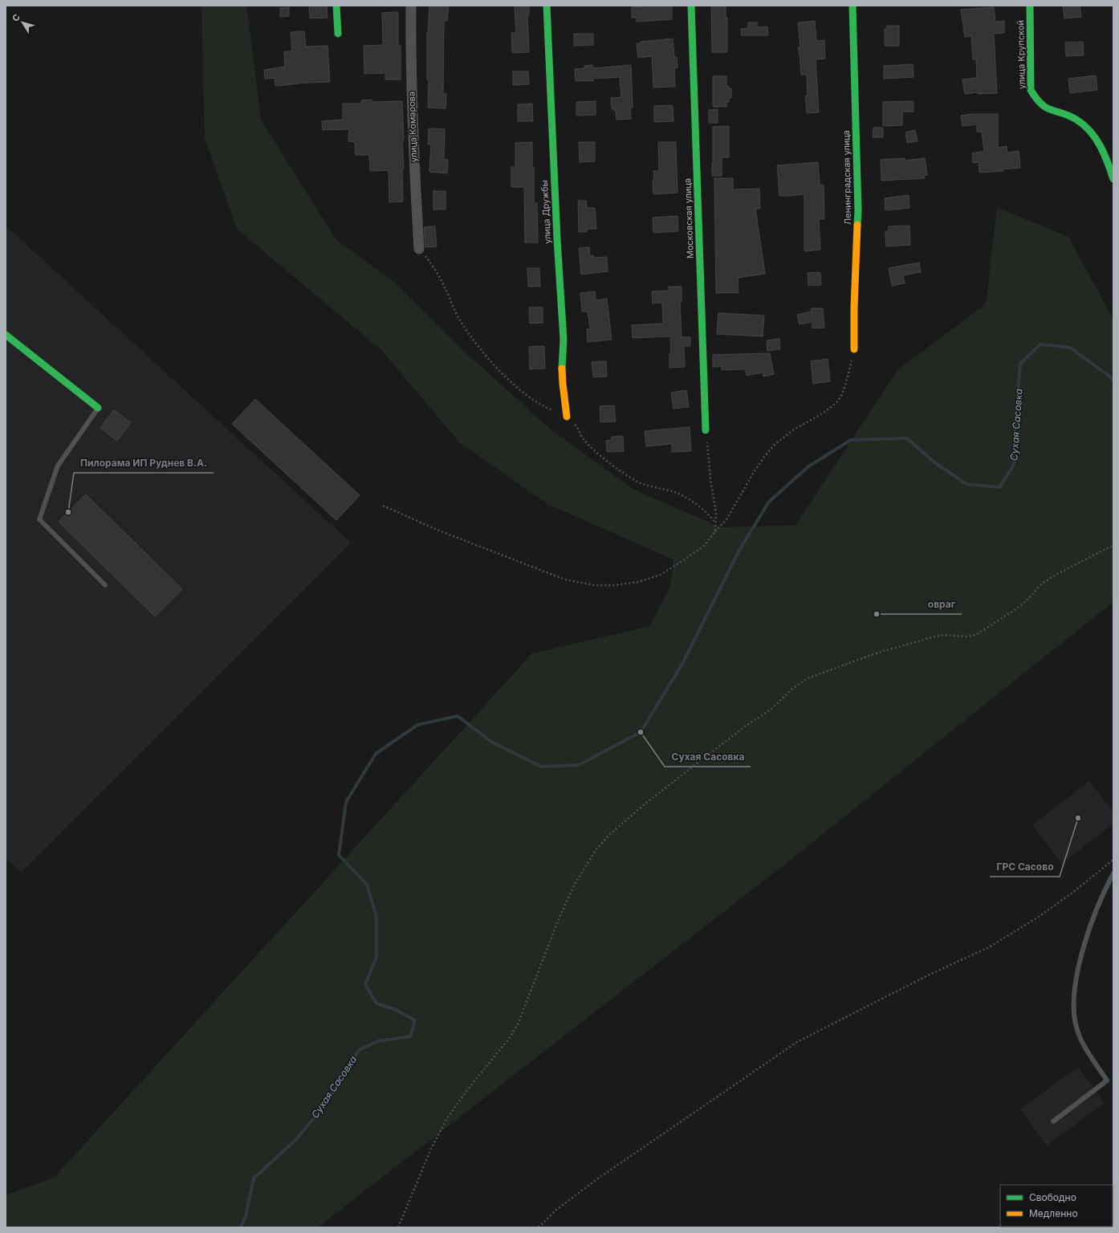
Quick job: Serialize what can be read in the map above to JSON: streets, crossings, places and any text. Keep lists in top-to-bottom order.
{
  "streets": {
    "street": [
      "улица Крупской",
      "улица Комарова",
      "Ленинградская улица",
      "улица Дружбы",
      "Московская улица"
    ]
  },
  "water": ["Сухая Сасовка"],
  "places": [
    "Пилорама ИП Руднев В.А.",
    "овраг",
    "Сухая Сасовка",
    "ГРС Сасово"
  ],
  "legend": ["Свободно", "Медленно"],
  "north": "top left"
}
